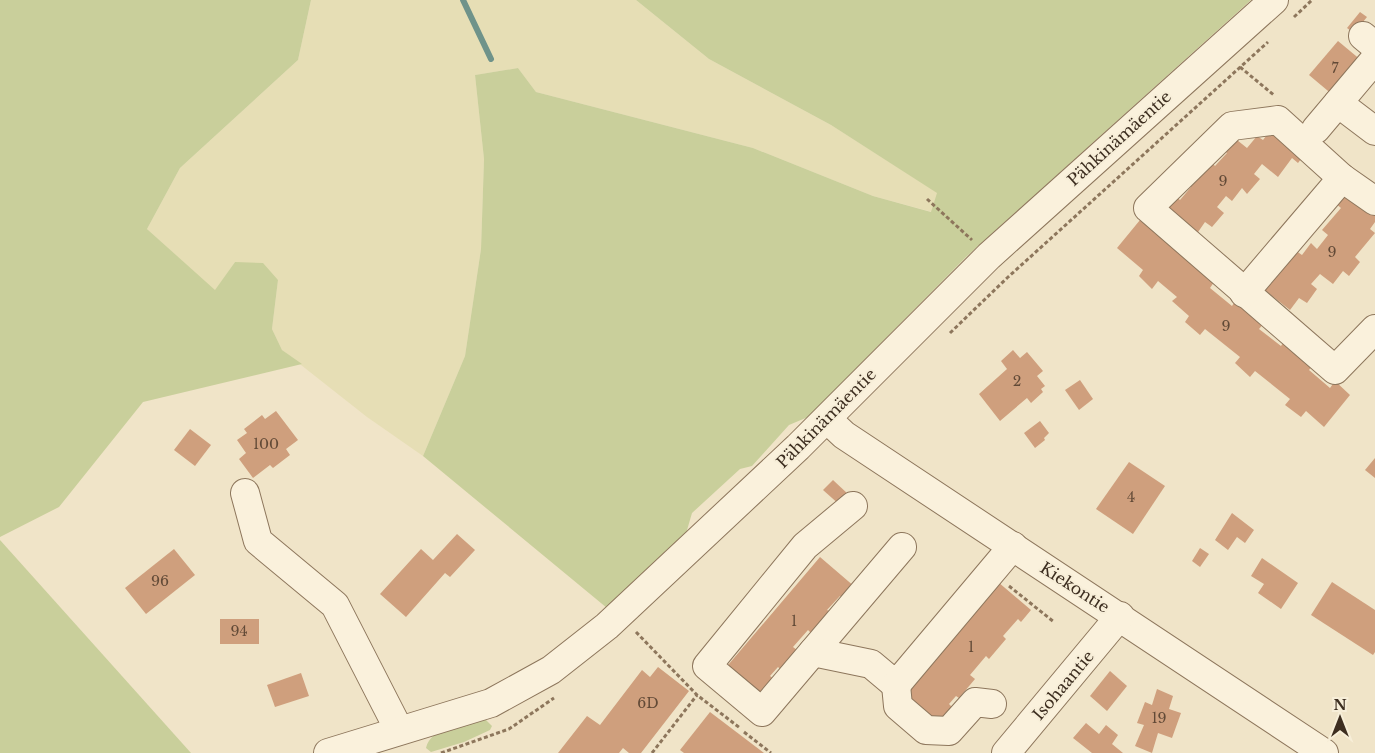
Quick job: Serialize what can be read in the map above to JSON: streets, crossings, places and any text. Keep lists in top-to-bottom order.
{
  "streets": {
    "street": ["Pähkinämäentie", "Kiekontie", "Isohaantie"]
  },
  "crossings": [
    ["Pähkinämäentie", "Kiekontie"],
    ["Kiekontie", "Isohaantie"]
  ],
  "house_numbers": [
    "7",
    "9",
    "9",
    "9",
    "2",
    "100",
    "4",
    "96",
    "1",
    "94",
    "1",
    "6D",
    "19"
  ],
  "north": "top"
}
